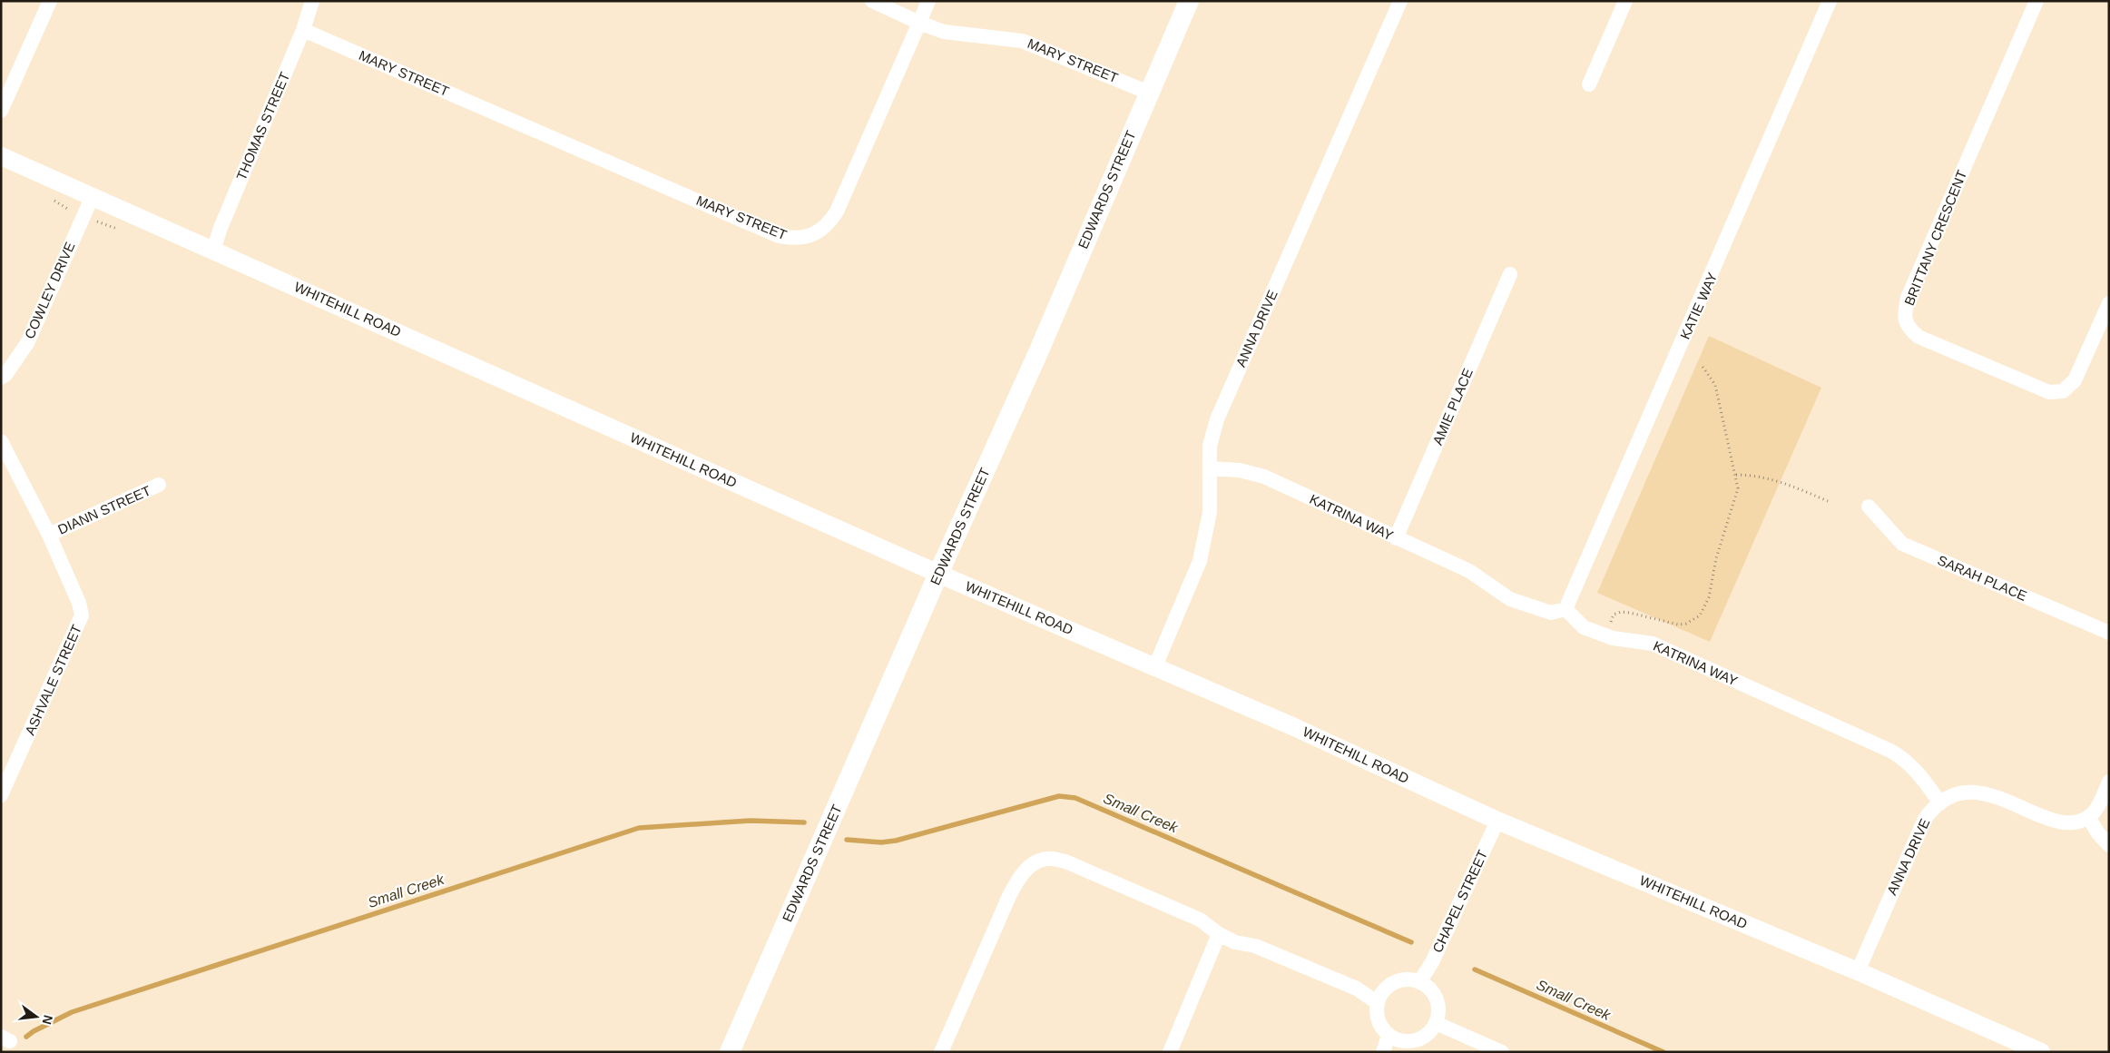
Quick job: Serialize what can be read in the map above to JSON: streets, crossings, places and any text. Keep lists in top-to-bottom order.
{
  "streets": {
    "main road": ["EDWARDS STREET"],
    "street": [
      "MARY STREET",
      "THOMAS STREET",
      "BRITTANY CRESCENT",
      "COWLEY DRIVE",
      "KATIE WAY",
      "WHITEHILL ROAD",
      "ANNA DRIVE",
      "AMIE PLACE",
      "DIANN STREET",
      "KATRINA WAY",
      "SARAH PLACE",
      "ASHVALE STREET",
      "CHAPEL STREET"
    ]
  },
  "crossings": [
    ["MARY STREET", "THOMAS STREET"],
    ["MARY STREET", "EDWARDS STREET"],
    ["THOMAS STREET", "WHITEHILL ROAD"],
    ["EDWARDS STREET", "WHITEHILL ROAD"],
    ["COWLEY DRIVE", "WHITEHILL ROAD"],
    ["KATIE WAY", "KATRINA WAY"],
    ["WHITEHILL ROAD", "ANNA DRIVE"],
    ["WHITEHILL ROAD", "CHAPEL STREET"],
    ["ANNA DRIVE", "KATRINA WAY"],
    ["AMIE PLACE", "KATRINA WAY"],
    ["DIANN STREET", "ASHVALE STREET"]
  ],
  "water": ["Small Creek"],
  "north": "right"
}
